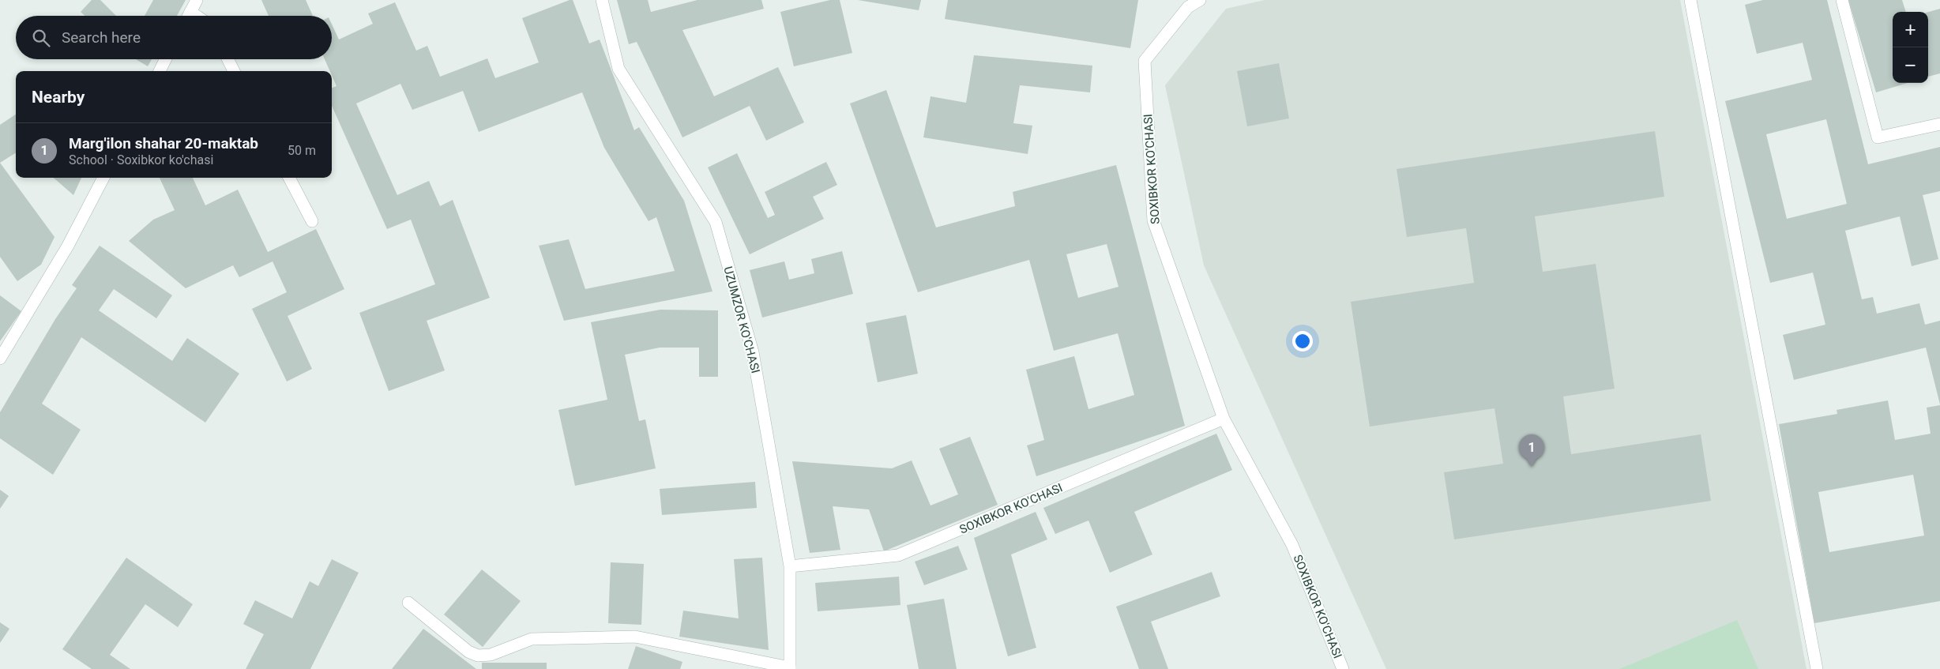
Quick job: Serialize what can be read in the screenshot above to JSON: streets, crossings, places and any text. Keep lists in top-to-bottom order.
{
  "streets": {
    "street": ["SOXIBKOR KO'CHASI", "UZUMZOR KO'CHASI"]
  },
  "crossings": [
    ["SOXIBKOR KO'CHASI", "UZUMZOR KO'CHASI"]
  ],
  "page": {
    "map_buttons": ["+", "−"],
    "search": "Search here",
    "heading": "Nearby",
    "list": [
      {
        "mark": "1",
        "name": "Marg'ilon shahar 20-maktab",
        "note": "School · Soxibkor ko'chasi",
        "value": "50 m"
      }
    ],
    "pins": "1"
  }
}
